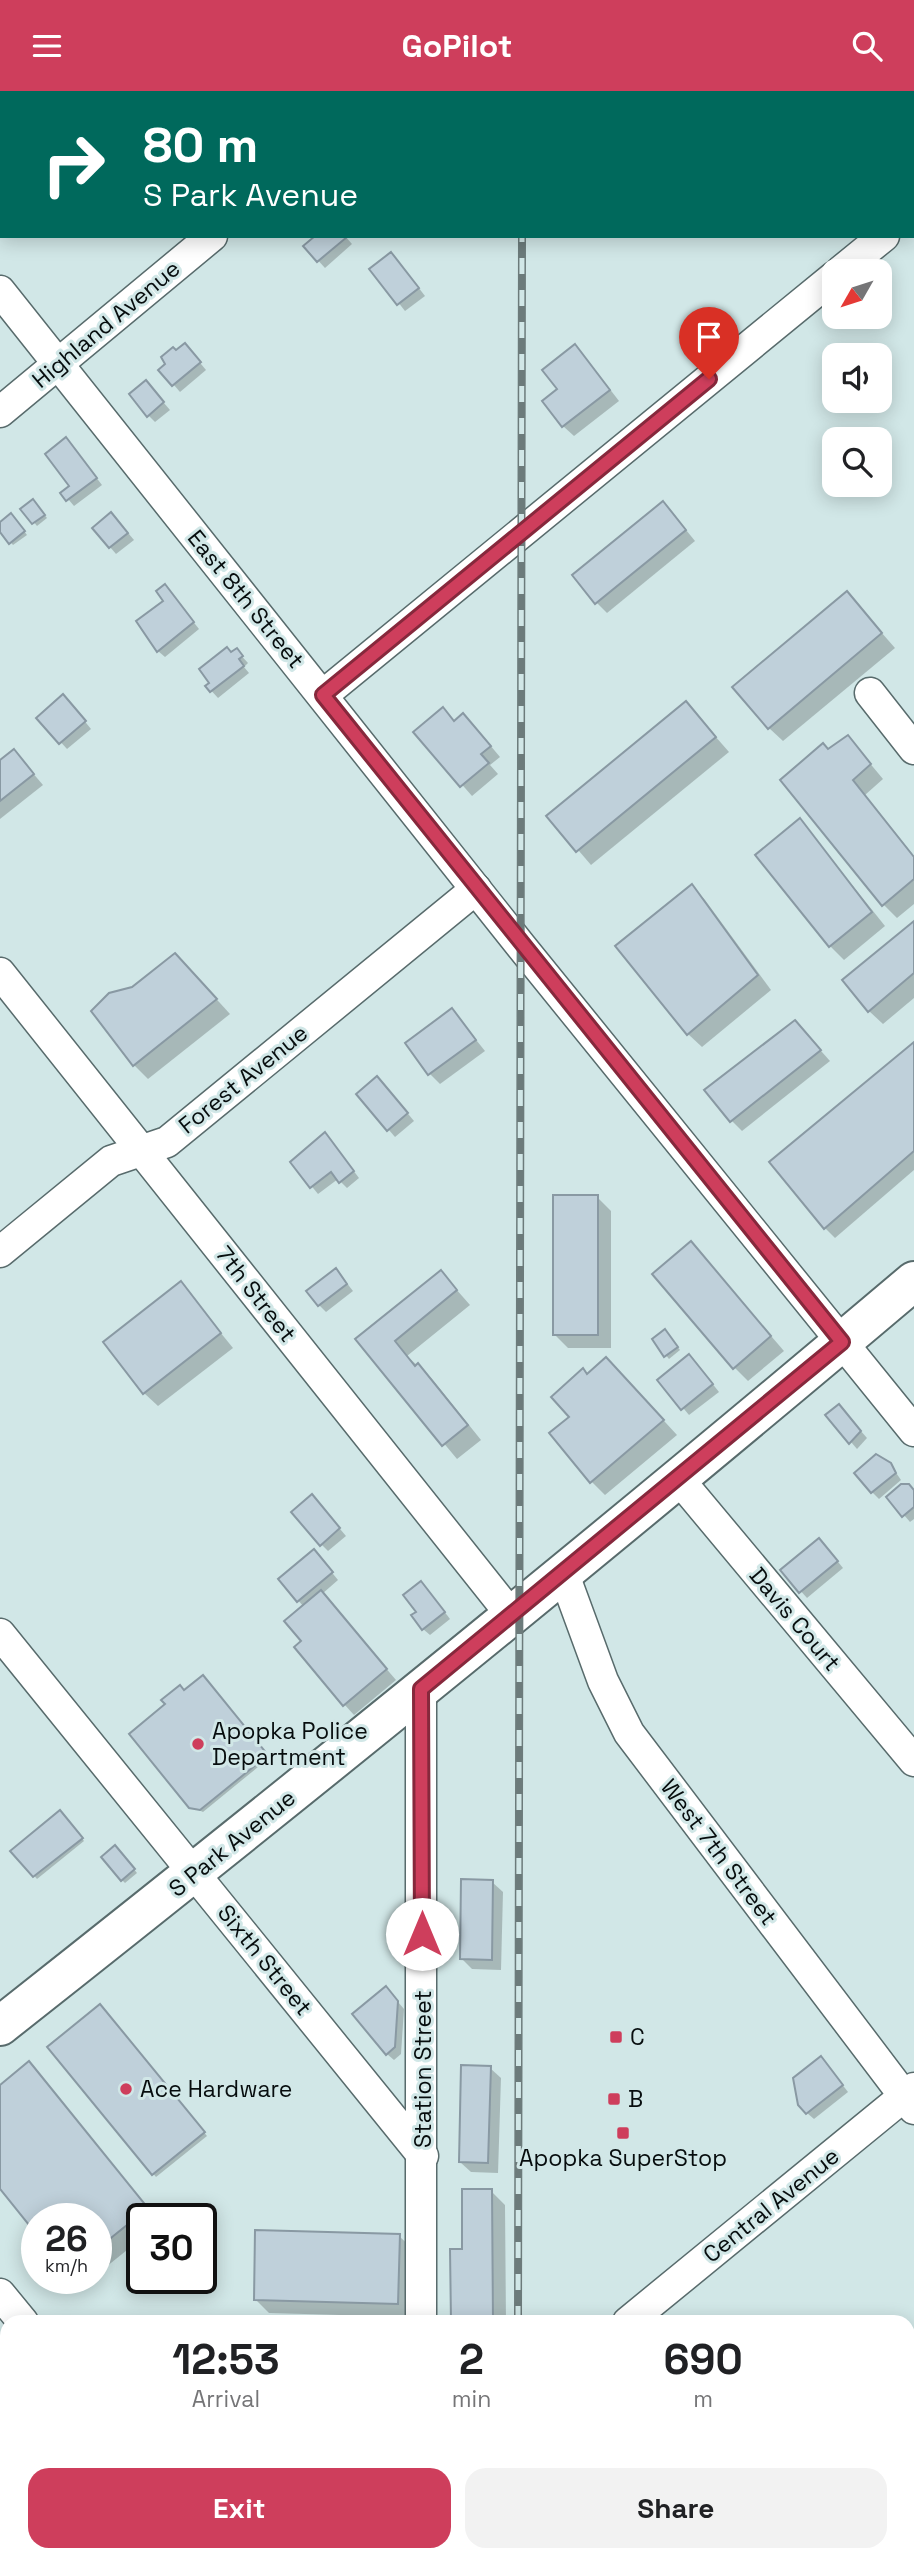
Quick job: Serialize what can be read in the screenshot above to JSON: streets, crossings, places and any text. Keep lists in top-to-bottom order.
{
  "streets": {
    "main road": ["S Park Avenue"],
    "street": [
      "Highland Avenue",
      "East 8th Street",
      "Forest Avenue",
      "7th Street",
      "Davis Court",
      "West 7th Street",
      "Sixth Street",
      "Station Street",
      "Central Avenue"
    ]
  },
  "crossings": [
    ["Highland Avenue", "East 8th Street"],
    ["East 8th Street", "Forest Avenue"],
    ["East 8th Street", "S Park Avenue"],
    ["Forest Avenue", "7th Street"],
    ["7th Street", "S Park Avenue"],
    ["Davis Court", "S Park Avenue"],
    ["S Park Avenue", "West 7th Street"],
    ["S Park Avenue", "Sixth Street"],
    ["S Park Avenue", "Station Street"],
    ["West 7th Street", "Central Avenue"],
    ["Sixth Street", "Station Street"]
  ],
  "places": {
    "other": ["Apopka Police Department", "Ace Hardware"],
    "transit": ["C", "B", "Apopka SuperStop"]
  },
  "north": "bottom left",
  "page": {
    "header": "GoPilot",
    "turn": ["80 m", "S Park Avenue"],
    "speed": "26 km/h",
    "limit": "30",
    "eta": [
      "12:53",
      "Arrival",
      "2",
      "min",
      "690",
      "m"
    ],
    "buttons": ["Exit", "Share"]
  }
}
